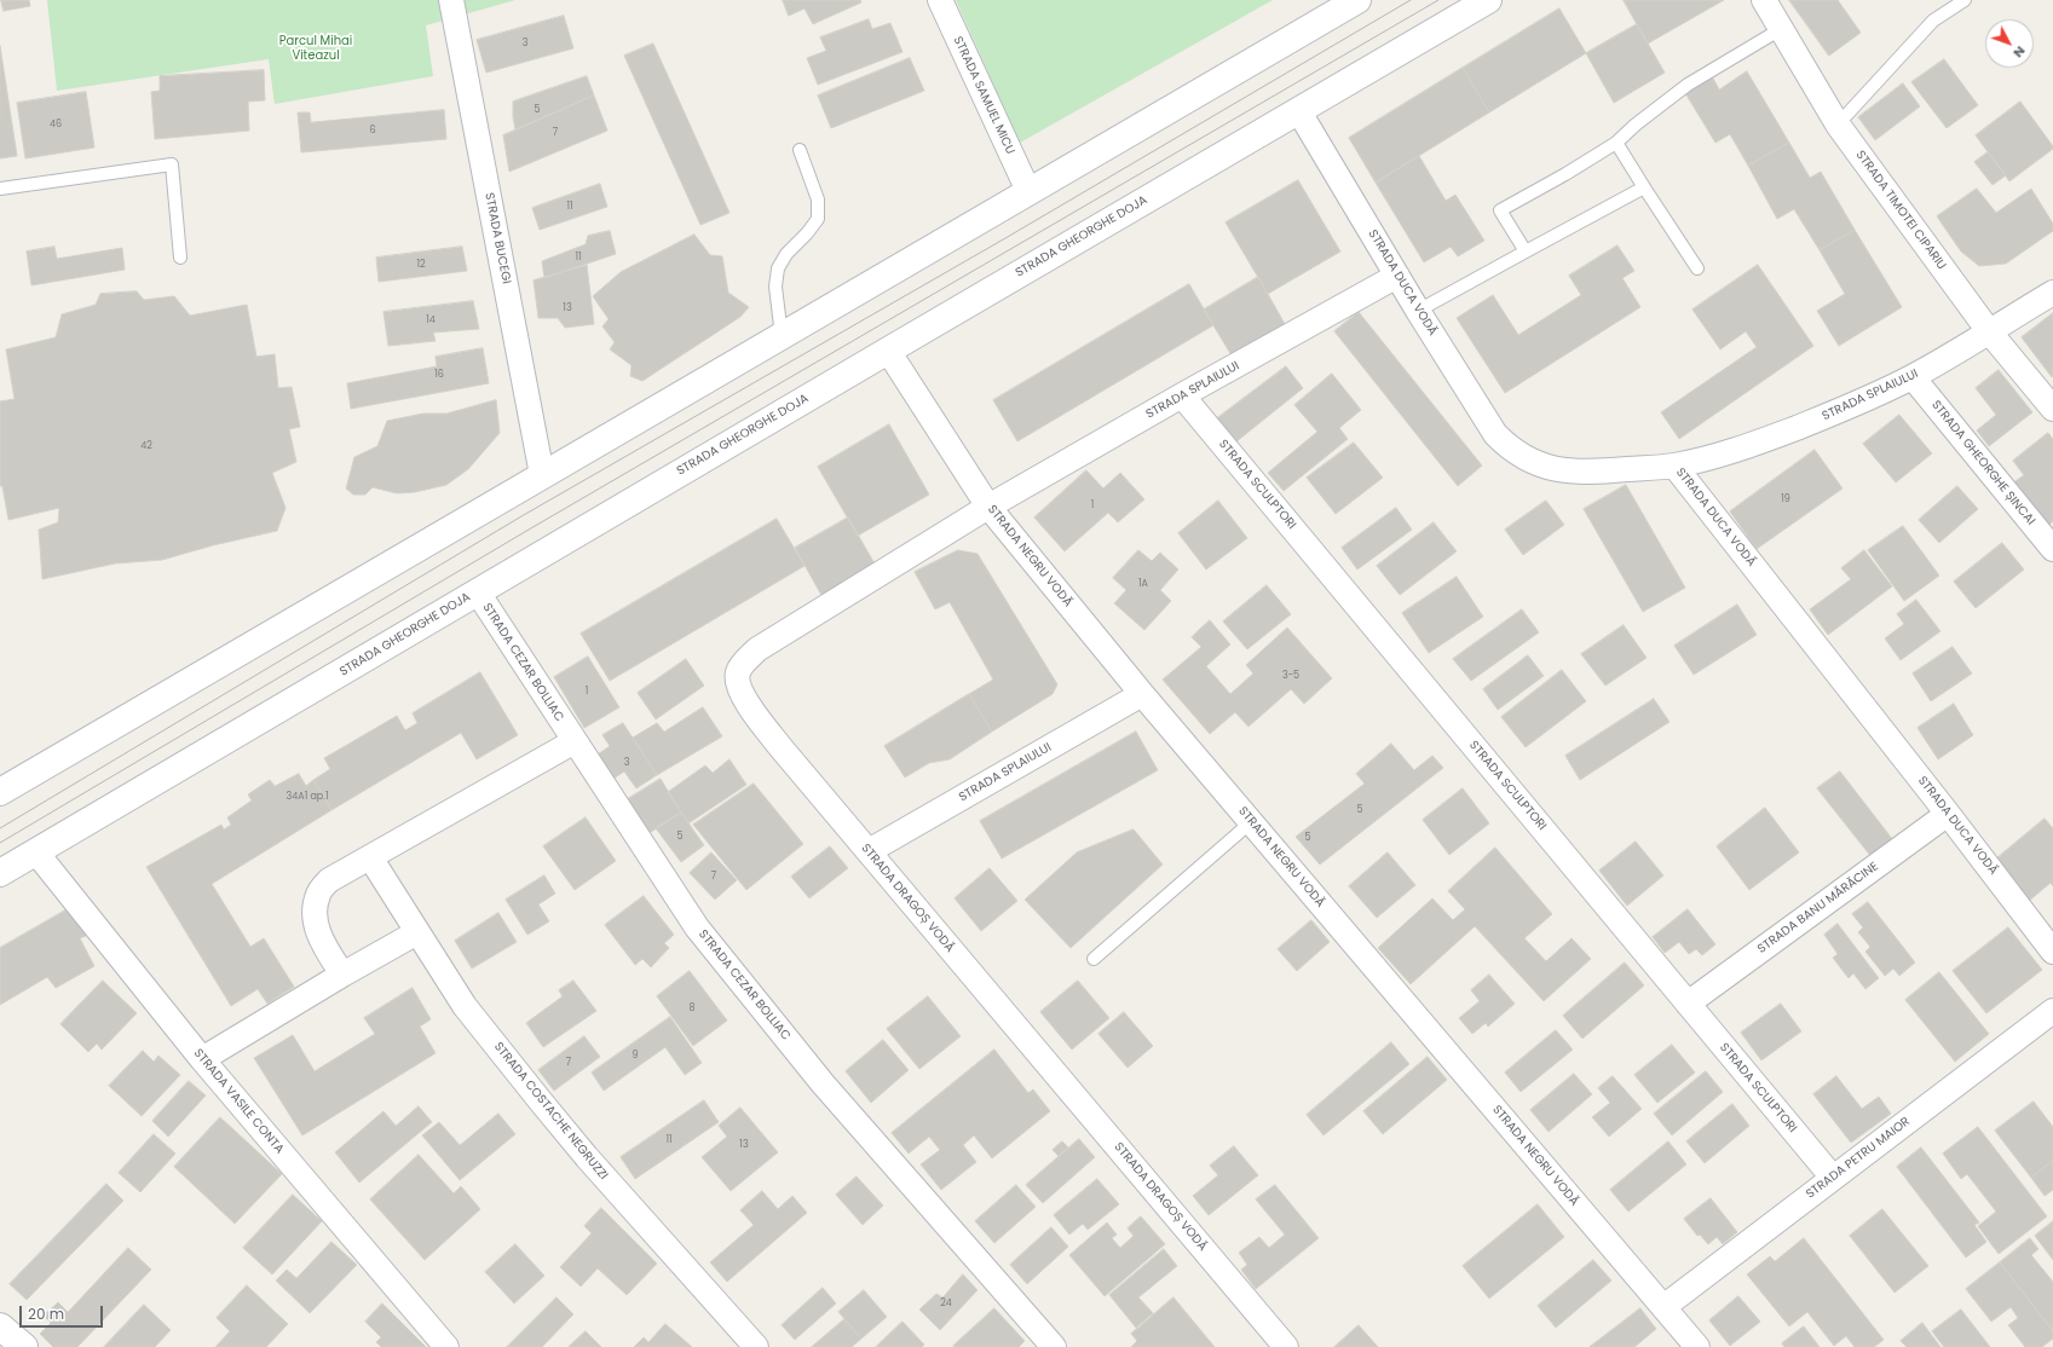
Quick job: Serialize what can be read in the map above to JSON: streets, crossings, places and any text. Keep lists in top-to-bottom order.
{
  "streets": {
    "main road": ["STRADA GHEORGHE DOJA"],
    "street": [
      "STRADA SAMUEL MICU",
      "STRADA TIMOTEI CIPARIU",
      "STRADA BUCEGI",
      "STRADA DUCA VODĂ",
      "STRADA SPLAIULUI",
      "STRADA GHEORGHE ȘINCAI",
      "STRADA SCULPTORI",
      "STRADA NEGRU VODĂ",
      "STRADA CEZAR BOLLIAC",
      "STRADA DRAGOȘ VODĂ",
      "STRADA BANU MĂRĂCINE",
      "STRADA VASILE CONTA",
      "STRADA COSTACHE NEGRUZZI",
      "STRADA PETRU MAIOR"
    ]
  },
  "crossings": [
    ["STRADA TIMOTEI CIPARIU", "STRADA SPLAIULUI"],
    ["STRADA GHEORGHE DOJA", "STRADA DUCA VODĂ"],
    ["STRADA GHEORGHE DOJA", "STRADA NEGRU VODĂ"],
    ["STRADA GHEORGHE DOJA", "STRADA CEZAR BOLLIAC"],
    ["STRADA GHEORGHE DOJA", "STRADA VASILE CONTA"],
    ["STRADA DUCA VODĂ", "STRADA SPLAIULUI"],
    ["STRADA DUCA VODĂ", "STRADA BANU MĂRĂCINE"],
    ["STRADA SPLAIULUI", "STRADA GHEORGHE ȘINCAI"],
    ["STRADA SPLAIULUI", "STRADA SCULPTORI"],
    ["STRADA SPLAIULUI", "STRADA NEGRU VODĂ"],
    ["STRADA SPLAIULUI", "STRADA DRAGOȘ VODĂ"],
    ["STRADA SCULPTORI", "STRADA BANU MĂRĂCINE"],
    ["STRADA SCULPTORI", "STRADA PETRU MAIOR"],
    ["STRADA NEGRU VODĂ", "STRADA DRAGOȘ VODĂ"],
    ["STRADA NEGRU VODĂ", "STRADA PETRU MAIOR"]
  ],
  "parks": ["Parcul Mihai Viteazul"],
  "house_numbers": [
    "3",
    "5",
    "46",
    "6",
    "7",
    "11",
    "11",
    "12",
    "13",
    "14",
    "16",
    "42",
    "19",
    "1",
    "1A",
    "3-5",
    "1",
    "3",
    "34A1 ap.1",
    "5",
    "5",
    "5",
    "7",
    "8",
    "9",
    "7",
    "11",
    "13",
    "24"
  ],
  "scale_bar": "20 m",
  "north": "bottom right"
}
